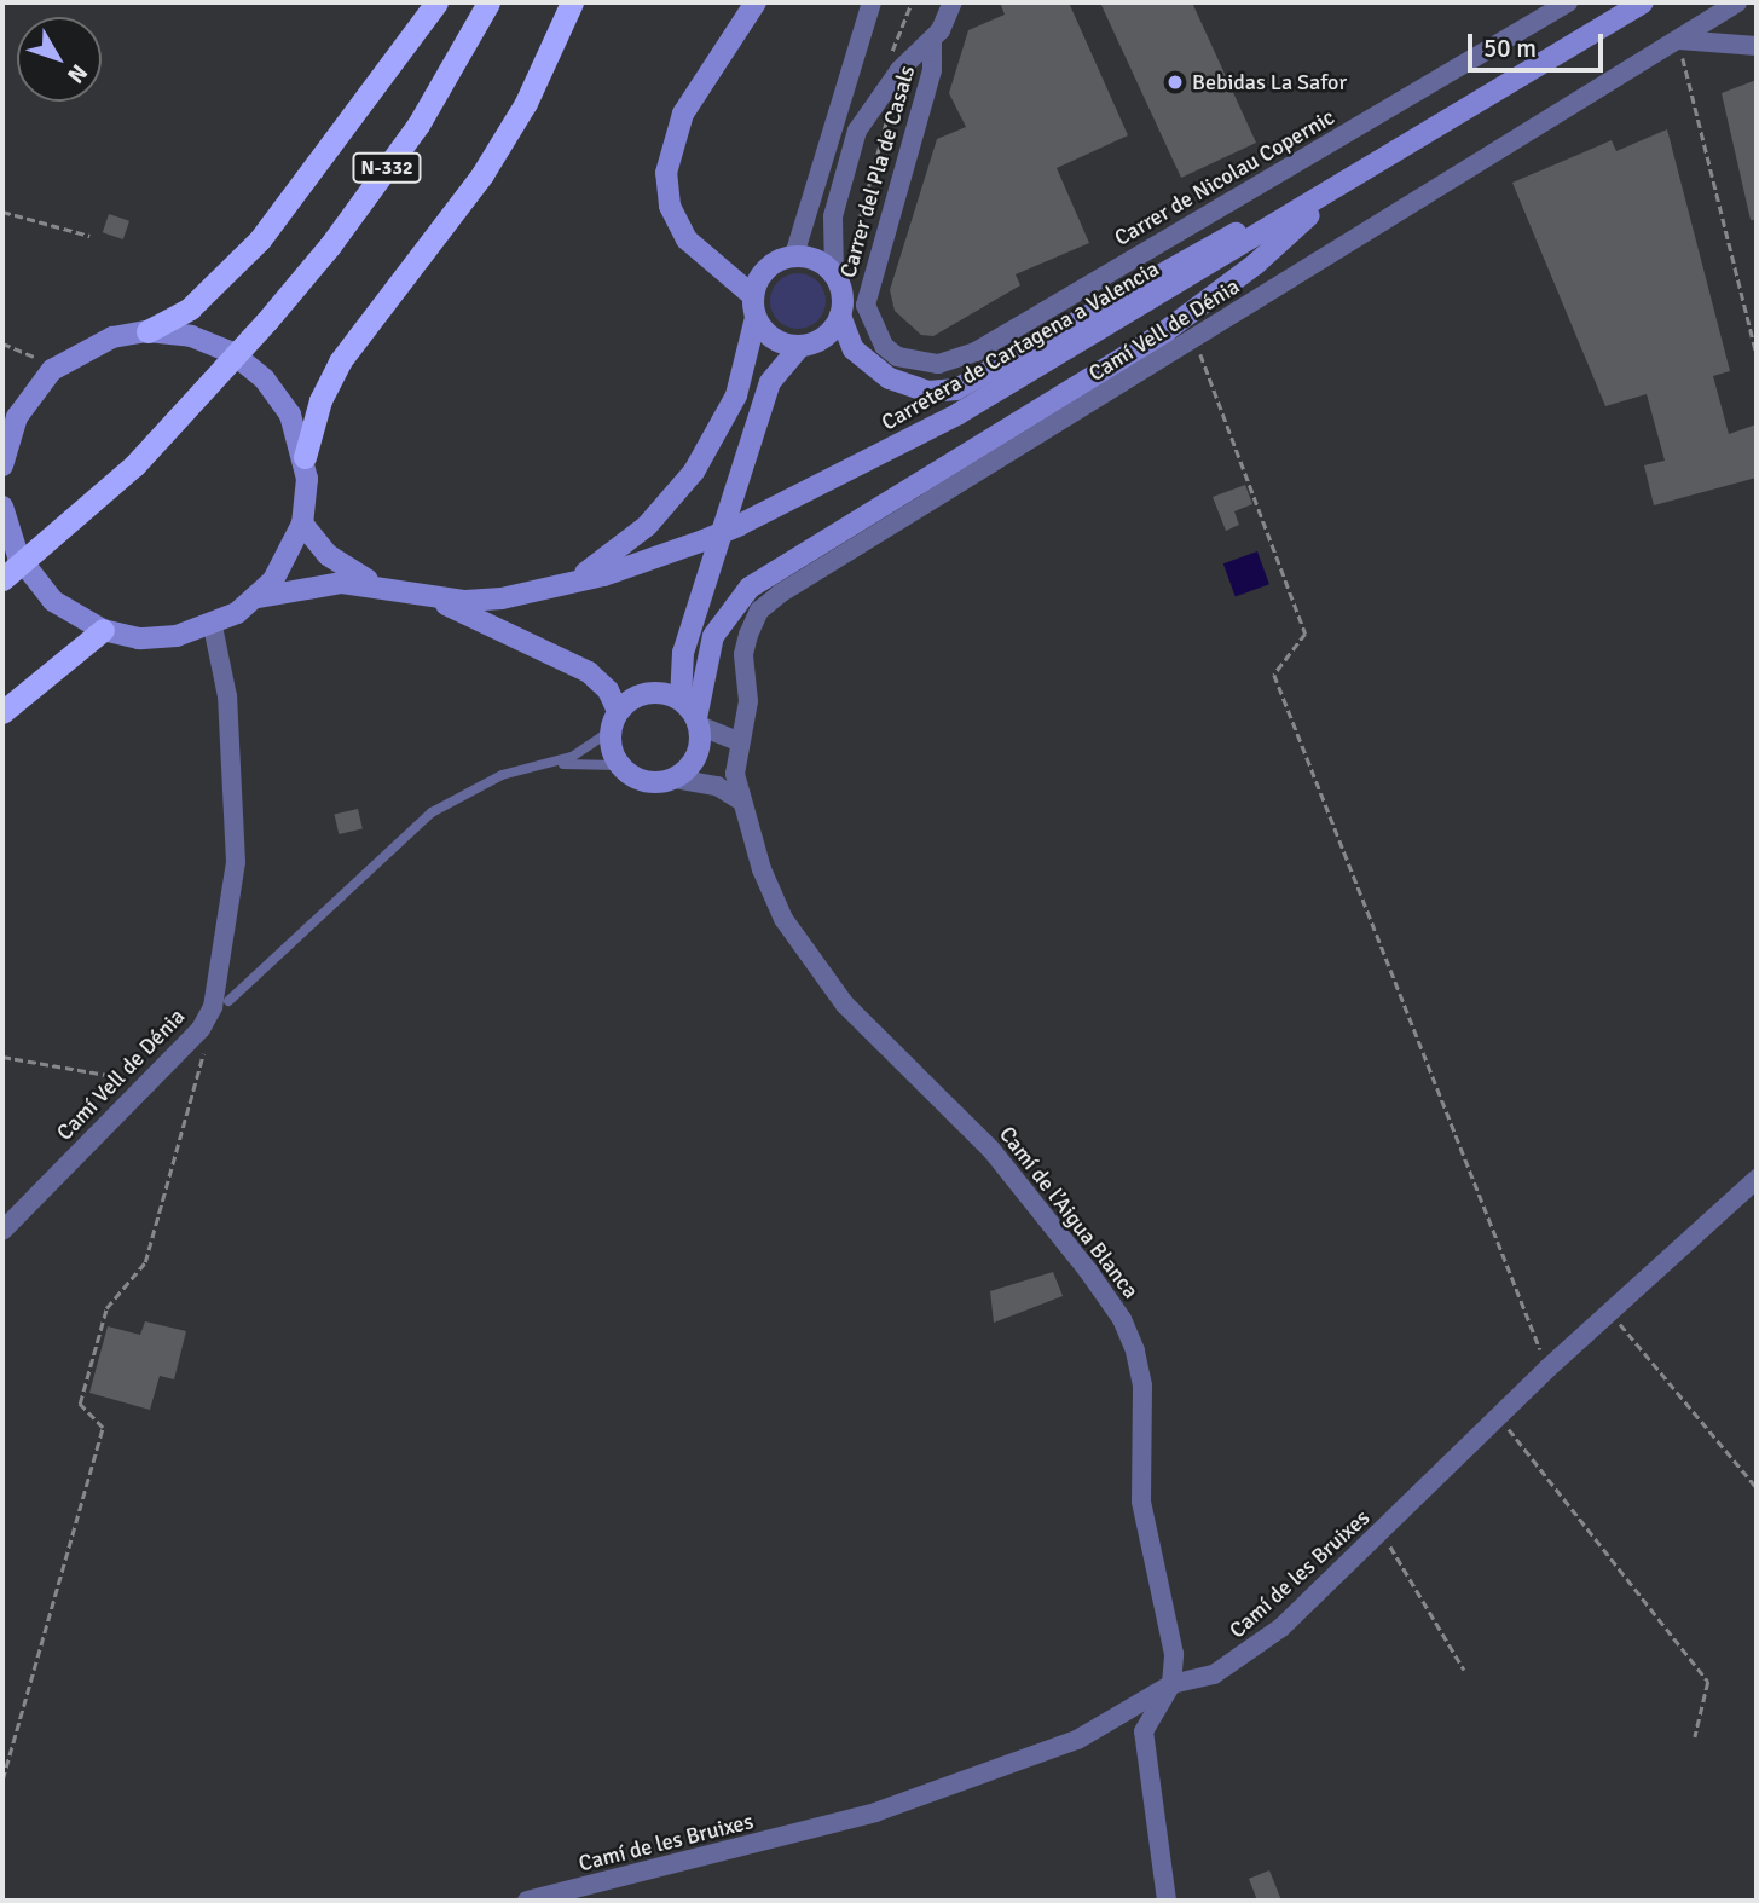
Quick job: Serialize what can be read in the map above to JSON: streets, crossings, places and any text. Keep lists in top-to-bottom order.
{
  "streets": {
    "highway": ["N-332"],
    "main road": ["Carretera de Cartagena a Valencia"],
    "street": [
      "Carrer del Pla de Casals",
      "Carrer de Nicolau Copernic",
      "Camí Vell de Dénia",
      "Camí de l’Aigua Blanca",
      "Camí de les Bruixes"
    ]
  },
  "crossings": [
    ["Carrer del Pla de Casals", "Carrer de Nicolau Copernic"],
    ["Camí Vell de Dénia", "Camí de l’Aigua Blanca"],
    ["Camí de l’Aigua Blanca", "Camí de les Bruixes"]
  ],
  "places": ["Bebidas La Safor"],
  "scale_bar": "50 m",
  "north": "bottom right"
}
